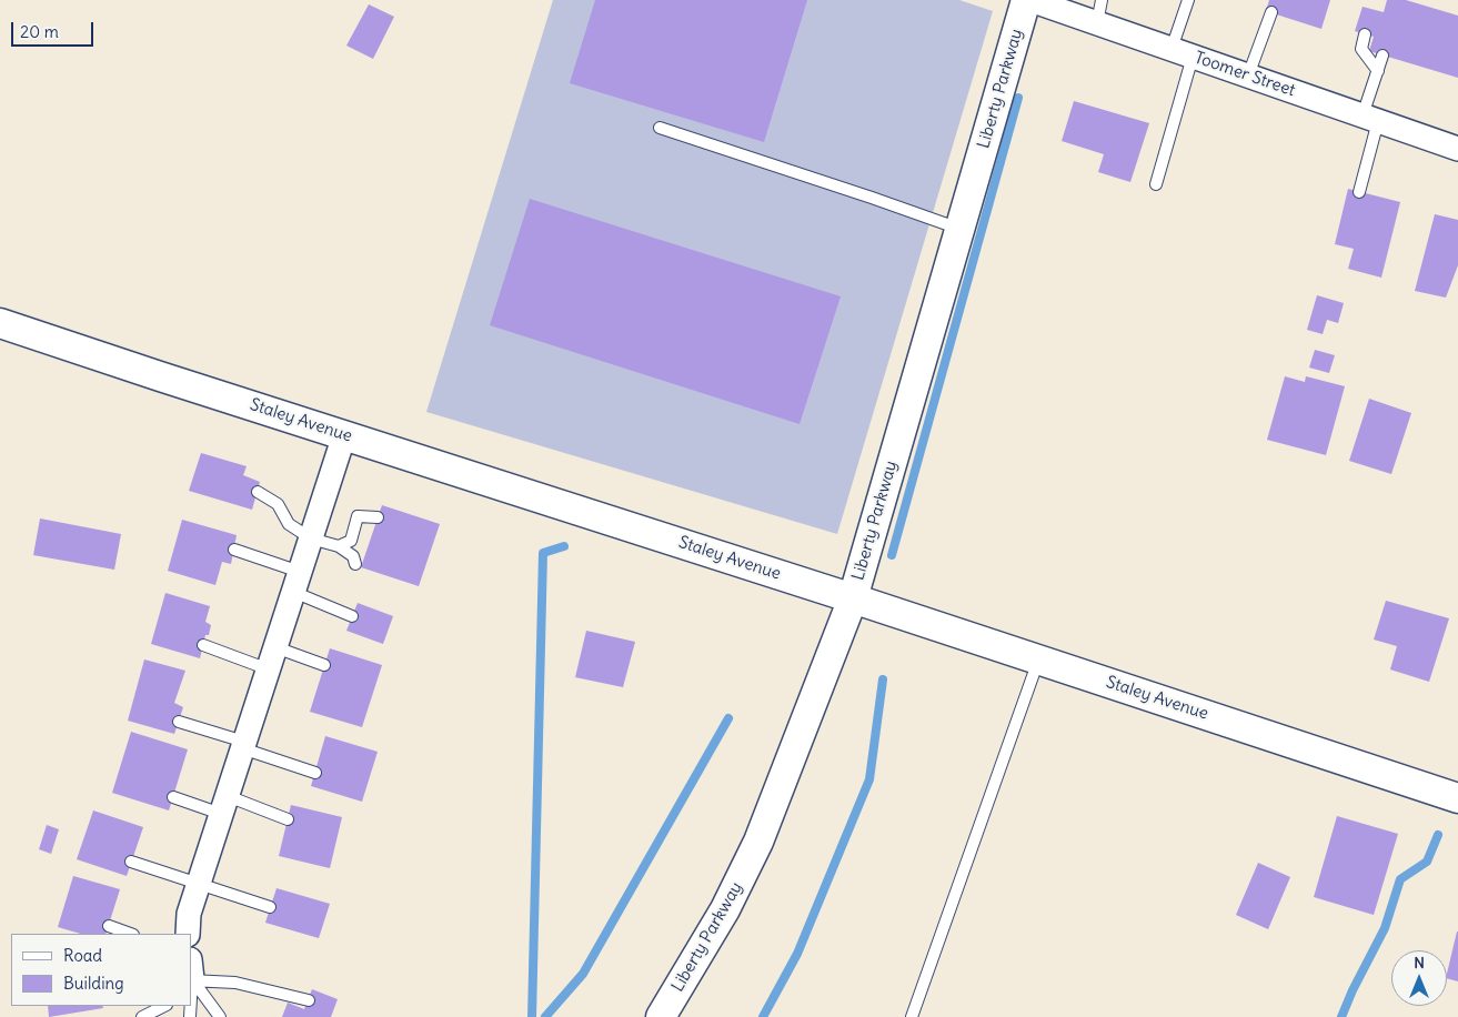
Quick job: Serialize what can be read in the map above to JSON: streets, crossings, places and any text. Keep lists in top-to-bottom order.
{
  "streets": {
    "street": ["Toomer Street", "Liberty Parkway", "Staley Avenue"]
  },
  "crossings": [
    ["Liberty Parkway", "Staley Avenue"]
  ],
  "legend": ["Road", "Building"],
  "scale_bar": "20 m",
  "north": "top"
}
